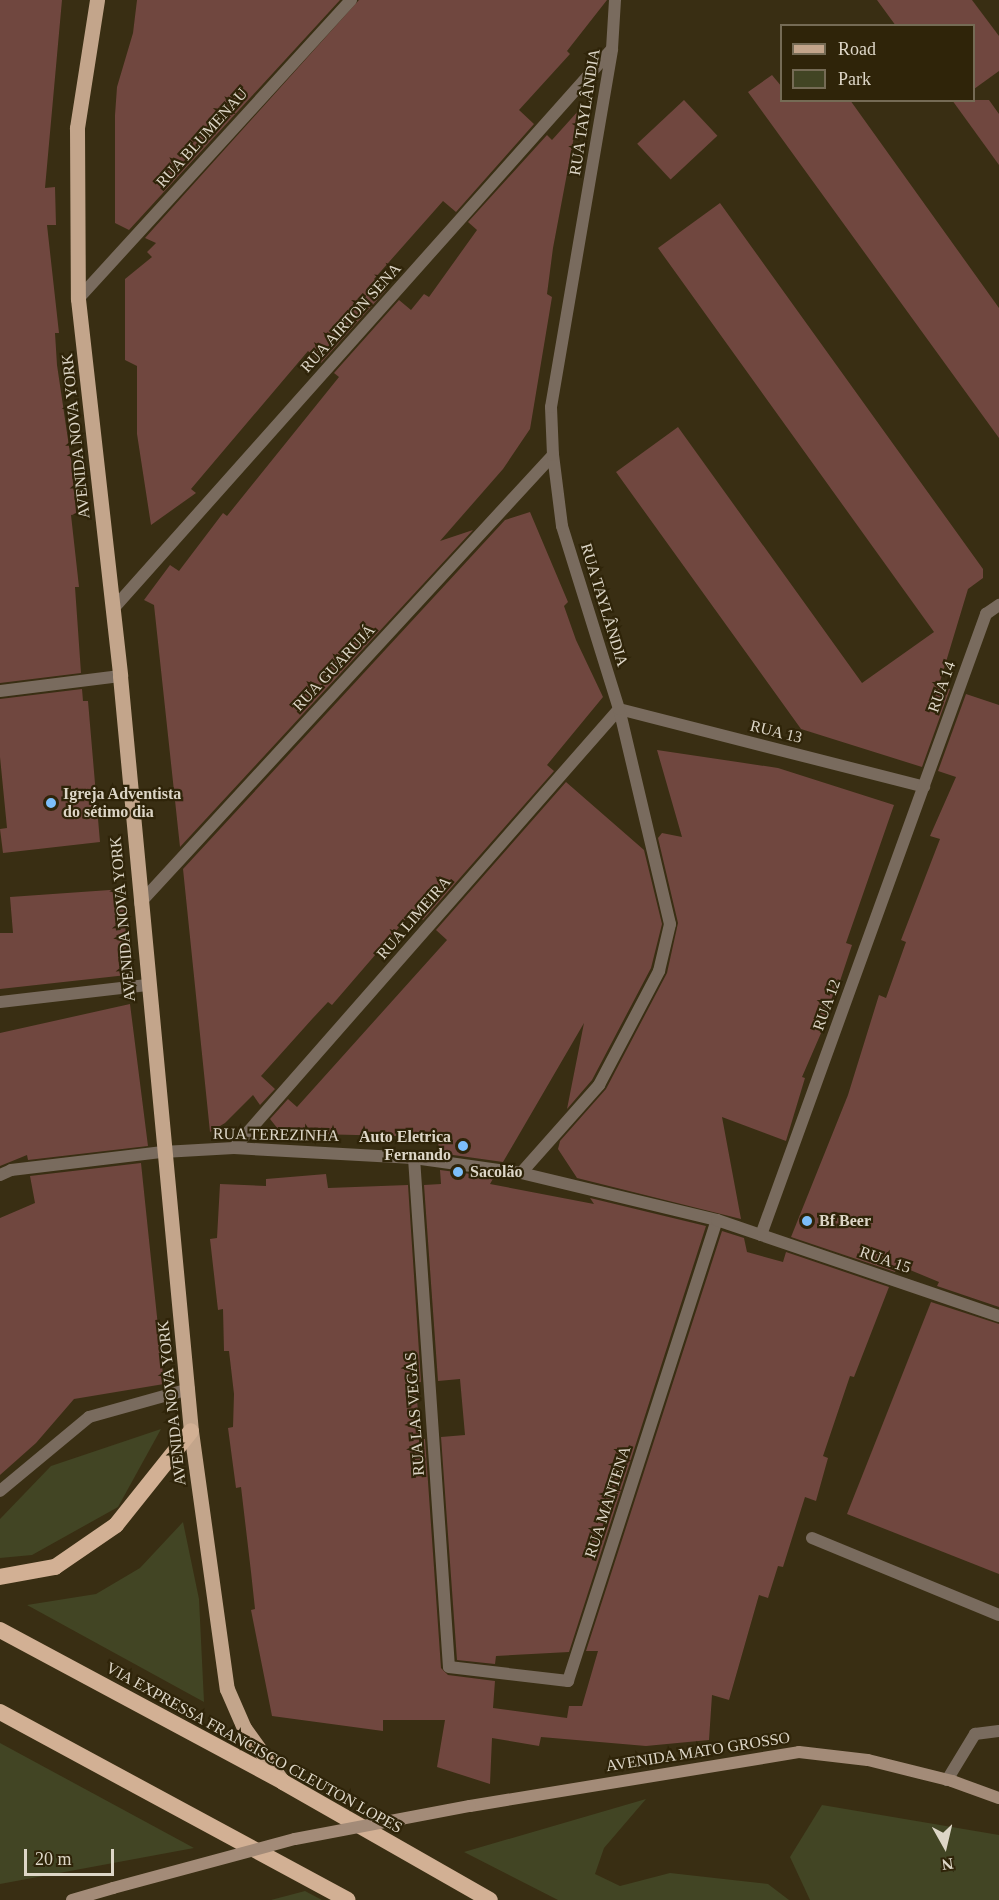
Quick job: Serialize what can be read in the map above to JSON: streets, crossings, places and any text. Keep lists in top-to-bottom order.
{
  "streets": {
    "highway": ["VIA EXPRESSA FRANCISCO CLEUTON LOPES"],
    "main road": ["AVENIDA NOVA YORK", "AVENIDA MATO GROSSO"],
    "street": [
      "RUA TAYLÂNDIA",
      "RUA BLUMENAU",
      "RUA AIRTON SENA",
      "RUA GUARUJÁ",
      "RUA 14",
      "RUA 13",
      "RUA LIMEIRA",
      "RUA 12",
      "RUA TEREZINHA",
      "RUA 15",
      "RUA LAS VEGAS",
      "RUA MANTENA"
    ]
  },
  "crossings": [
    ["RUA TAYLÂNDIA", "RUA AIRTON SENA"],
    ["RUA TAYLÂNDIA", "RUA GUARUJÁ"],
    ["RUA TAYLÂNDIA", "RUA 13"],
    ["RUA TAYLÂNDIA", "RUA LIMEIRA"],
    ["RUA TAYLÂNDIA", "RUA TEREZINHA"],
    ["RUA BLUMENAU", "AVENIDA NOVA YORK"],
    ["RUA AIRTON SENA", "AVENIDA NOVA YORK"],
    ["AVENIDA NOVA YORK", "RUA GUARUJÁ"],
    ["AVENIDA NOVA YORK", "RUA TEREZINHA"],
    ["AVENIDA NOVA YORK", "VIA EXPRESSA FRANCISCO CLEUTON LOPES"],
    ["RUA 14", "RUA 13"],
    ["RUA 14", "RUA 12"],
    ["RUA 13", "RUA LIMEIRA"],
    ["RUA 13", "RUA 12"],
    ["RUA LIMEIRA", "RUA TEREZINHA"],
    ["RUA 12", "RUA TEREZINHA"],
    ["RUA 12", "RUA 15"],
    ["RUA TEREZINHA", "RUA 15"],
    ["RUA TEREZINHA", "RUA LAS VEGAS"],
    ["RUA TEREZINHA", "RUA MANTENA"],
    ["RUA LAS VEGAS", "RUA MANTENA"]
  ],
  "places": [
    "Igreja Adventista do sétimo dia",
    "Auto Eletrica Fernando",
    "Sacolão",
    "Bf Beer"
  ],
  "legend": ["Road", "Park"],
  "scale_bar": "20 m",
  "north": "bottom"
}
